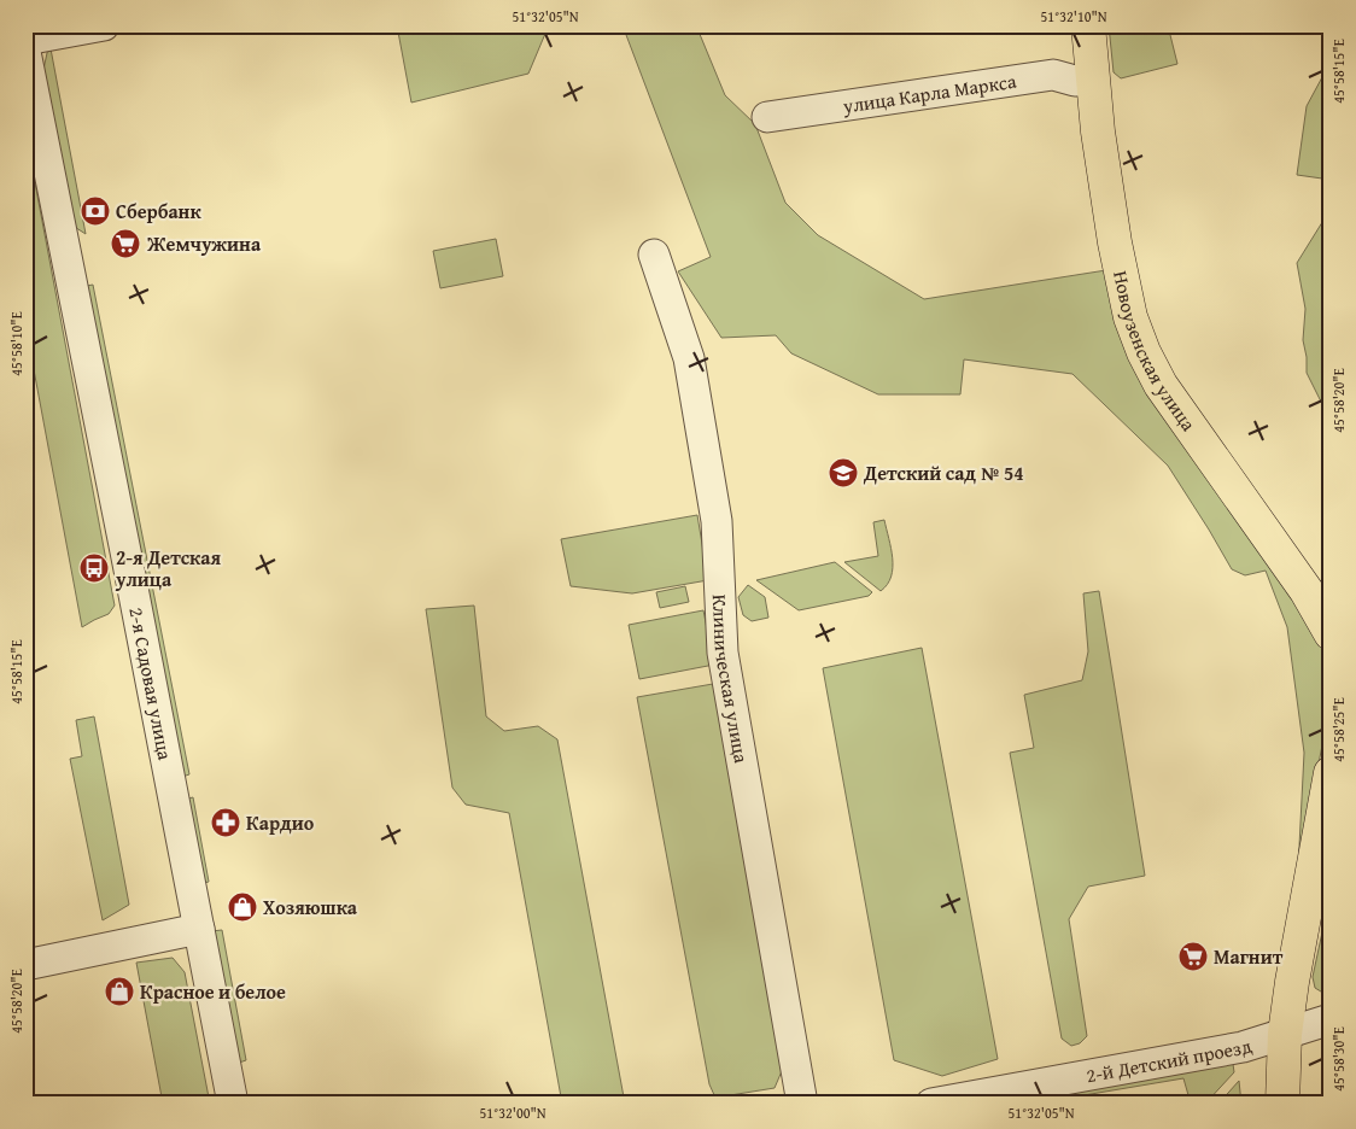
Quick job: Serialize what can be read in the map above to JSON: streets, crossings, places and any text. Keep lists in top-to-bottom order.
{
  "streets": {
    "main road": ["Новоузенская улица"],
    "street": [
      "улица Карла Маркса",
      "Клиническая улица",
      "2-я Садовая улица",
      "2-й Детский проезд"
    ]
  },
  "crossings": [
    ["улица Карла Маркса", "Новоузенская улица"]
  ],
  "places": {
    "bank": ["Сбербанк"],
    "supermarket": ["Жемчужина", "Магнит"],
    "school or university": ["Детский сад № 54"],
    "bus stop": ["2-я Детская улица"],
    "pharmacy": ["Кардио"],
    "shop": ["Хозяюшка", "Красное и белое"]
  },
  "coordinates": [
    "51°32'05\"N",
    "51°32'10\"N",
    "45°58'15\"E",
    "45°58'10\"E",
    "45°58'20\"E",
    "45°58'25\"E",
    "45°58'30\"E",
    "51°32'00\"N"
  ]
}
